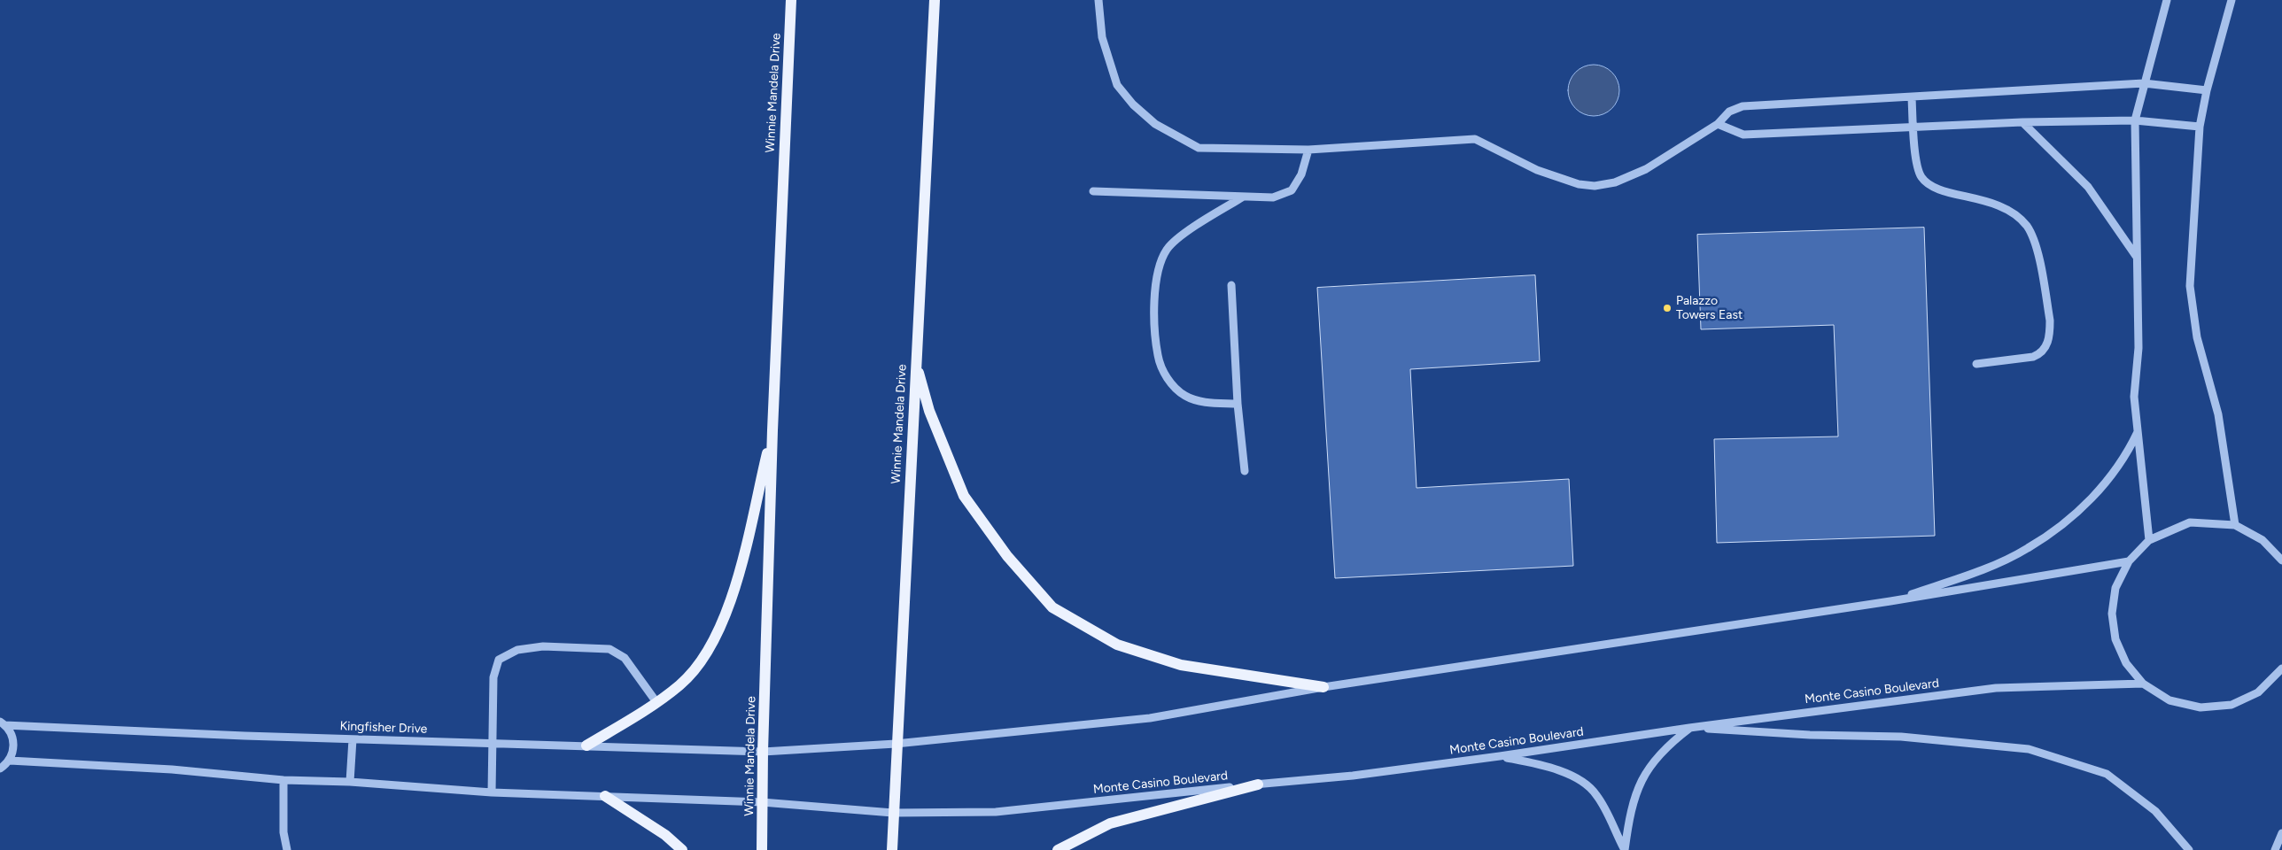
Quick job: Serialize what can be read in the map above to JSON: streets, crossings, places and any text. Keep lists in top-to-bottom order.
{
  "streets": {
    "main road": ["Winnie Mandela Drive"],
    "street": ["Monte Casino Boulevard", "Kingfisher Drive"]
  },
  "crossings": [
    ["Winnie Mandela Drive", "Monte Casino Boulevard"],
    ["Winnie Mandela Drive", "Kingfisher Drive"]
  ],
  "places": ["Palazzo Towers East"]
}
